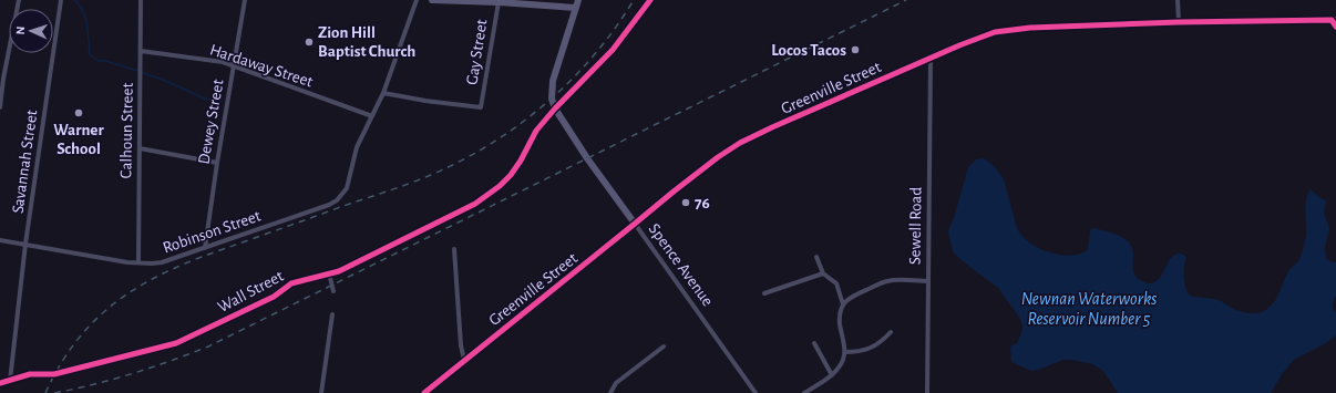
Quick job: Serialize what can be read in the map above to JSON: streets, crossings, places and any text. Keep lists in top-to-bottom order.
{
  "streets": {
    "main road": ["Greenville Street"],
    "street": [
      "Gay Street",
      "Hardaway Street",
      "Dewey Street",
      "Calhoun Street",
      "Savannah Street",
      "Sewell Road",
      "Robinson Street",
      "Spence Avenue",
      "Wall Street"
    ]
  },
  "crossings": [
    ["Gay Street", "Robinson Street"],
    ["Hardaway Street", "Dewey Street"],
    ["Hardaway Street", "Calhoun Street"],
    ["Hardaway Street", "Robinson Street"],
    ["Greenville Street", "Sewell Road"],
    ["Greenville Street", "Spence Avenue"],
    ["Dewey Street", "Robinson Street"],
    ["Calhoun Street", "Robinson Street"],
    ["Savannah Street", "Robinson Street"],
    ["Savannah Street", "Wall Street"],
    ["Spence Avenue", "Wall Street"]
  ],
  "water": ["Newnan Waterworks Reservoir Number 5"],
  "places": [
    "Zion Hill Baptist Church",
    "Locos Tacos",
    "Warner School",
    "76"
  ],
  "north": "left"
}
